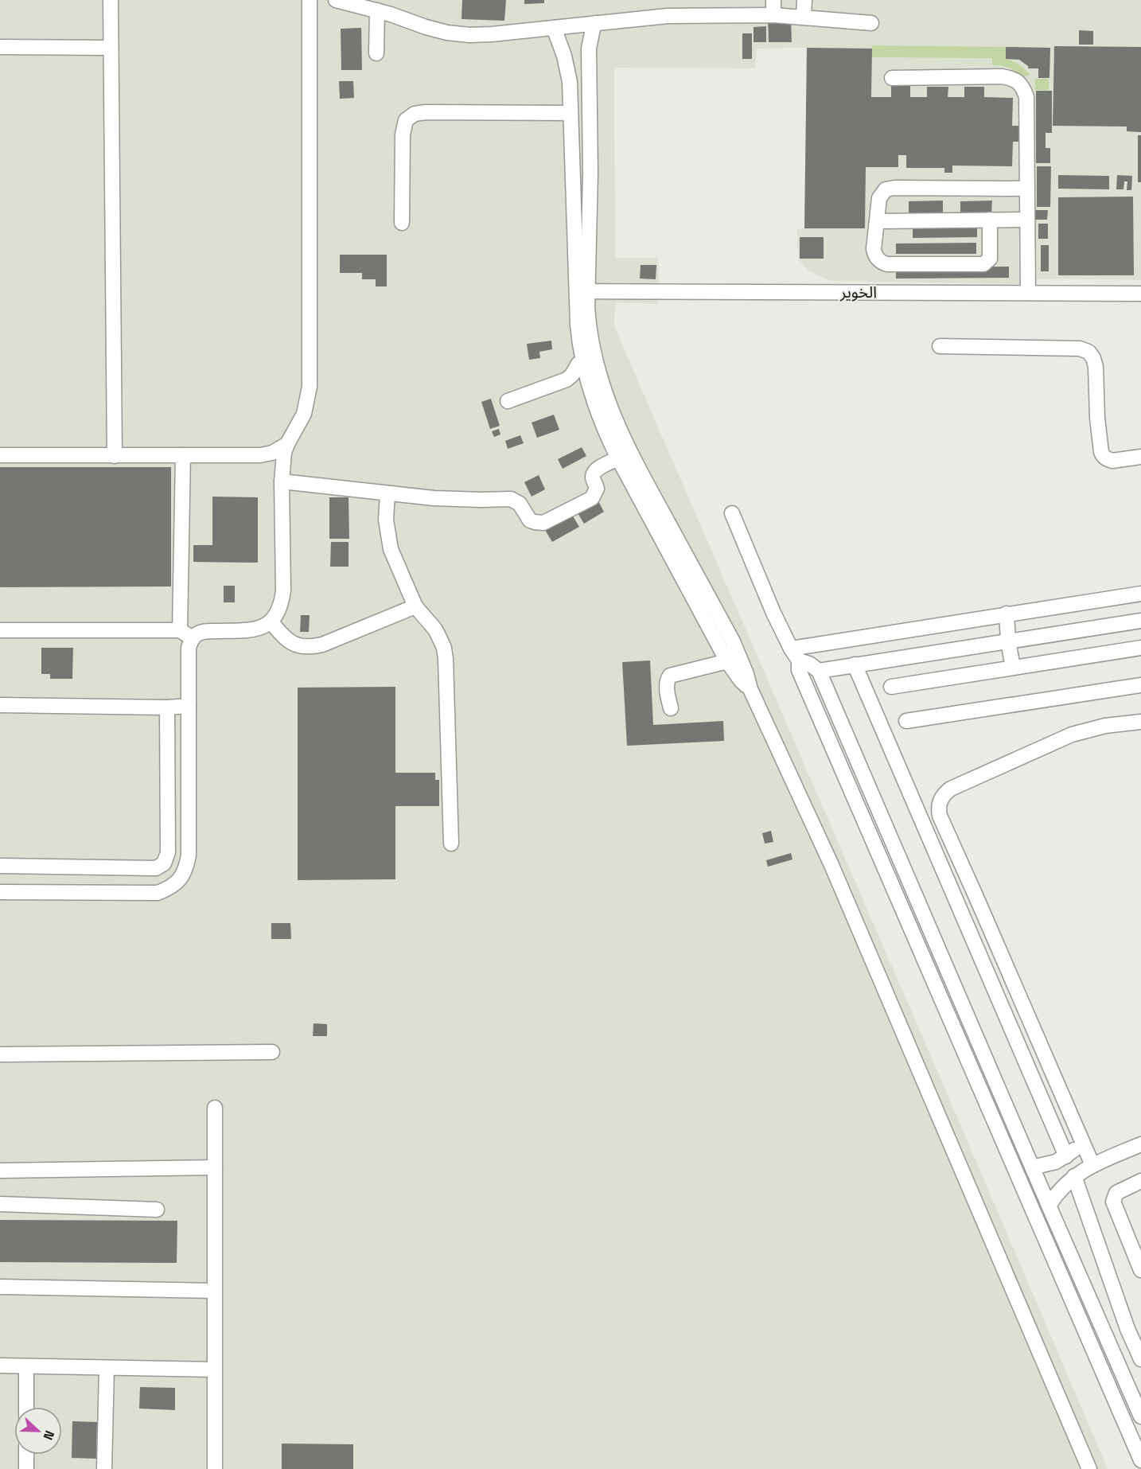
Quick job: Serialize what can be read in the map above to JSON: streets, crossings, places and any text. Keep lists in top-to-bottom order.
{
  "streets": {
    "street": ["الخوير"]
  },
  "north": "right"
}
